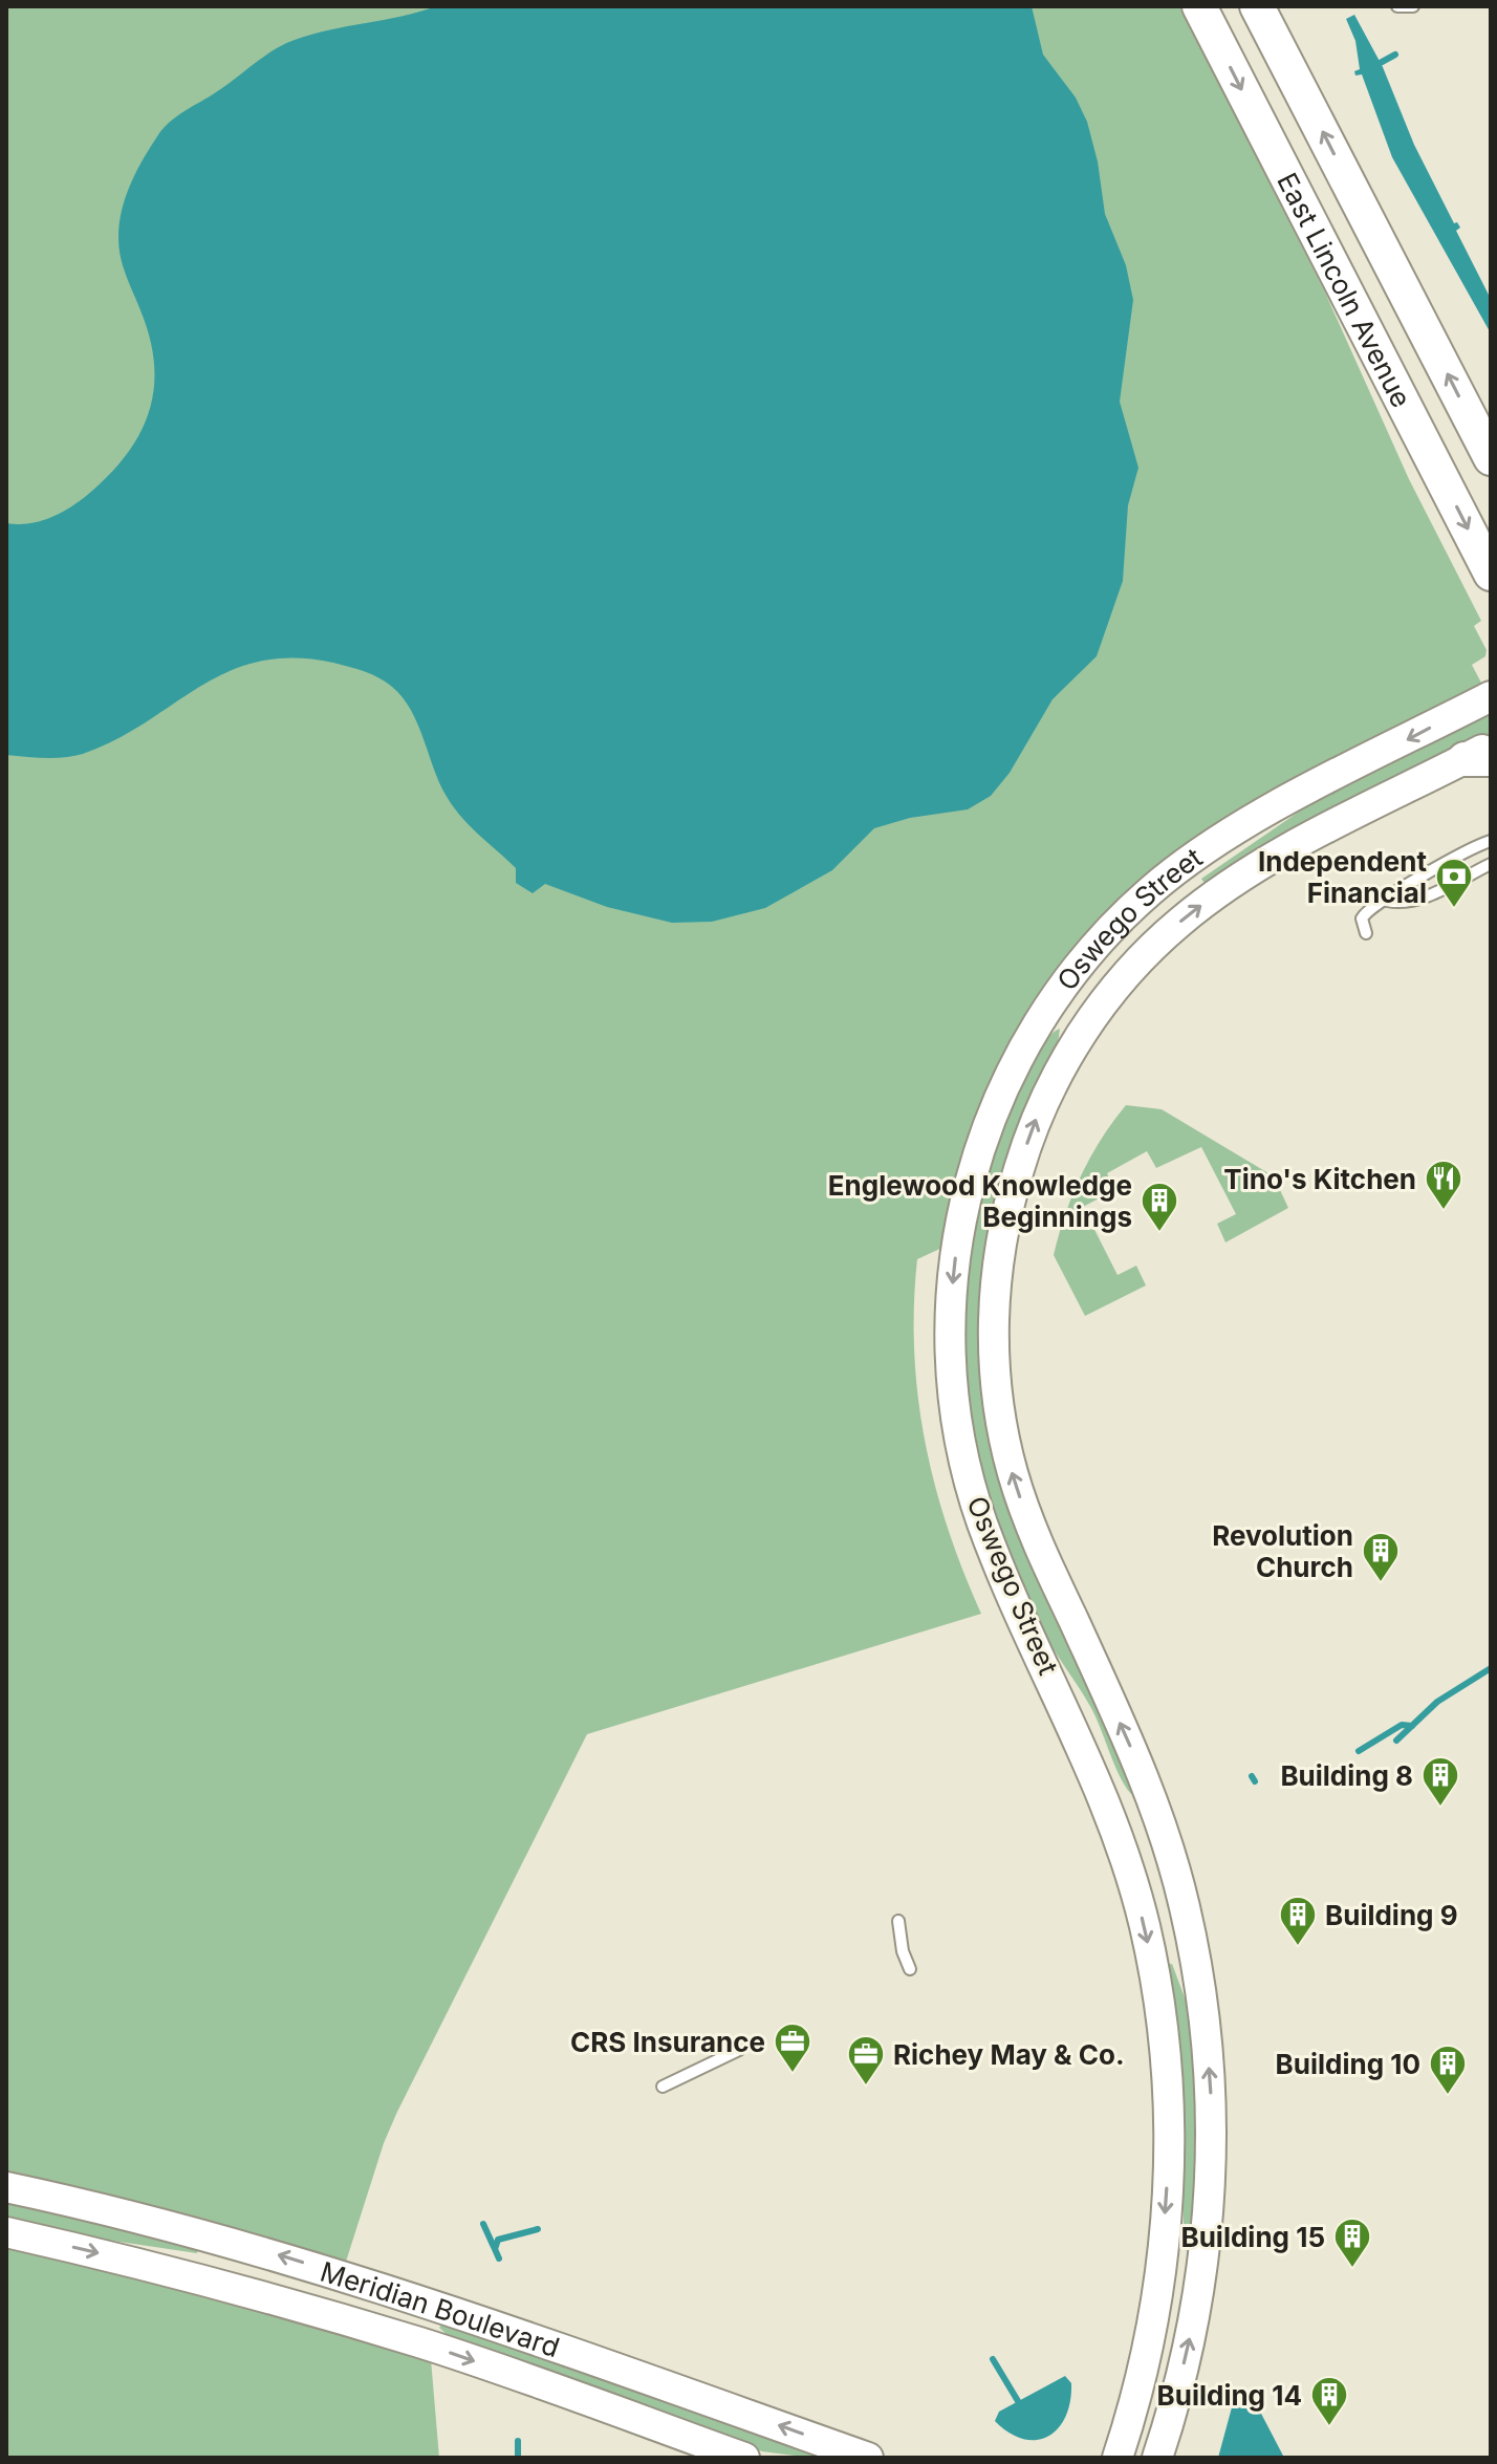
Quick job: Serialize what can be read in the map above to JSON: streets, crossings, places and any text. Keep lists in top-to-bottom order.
{
  "streets": {
    "main road": ["East Lincoln Avenue", "Oswego Street", "Meridian Boulevard"]
  },
  "places": {
    "bank": ["Independent Financial"],
    "restaurant": ["Tino's Kitchen"],
    "building": [
      "Englewood Knowledge Beginnings",
      "Revolution Church",
      "Building 8",
      "Building 9",
      "Building 10",
      "Building 15",
      "Building 14"
    ],
    "office": ["CRS Insurance", "Richey May & Co."]
  }
}
